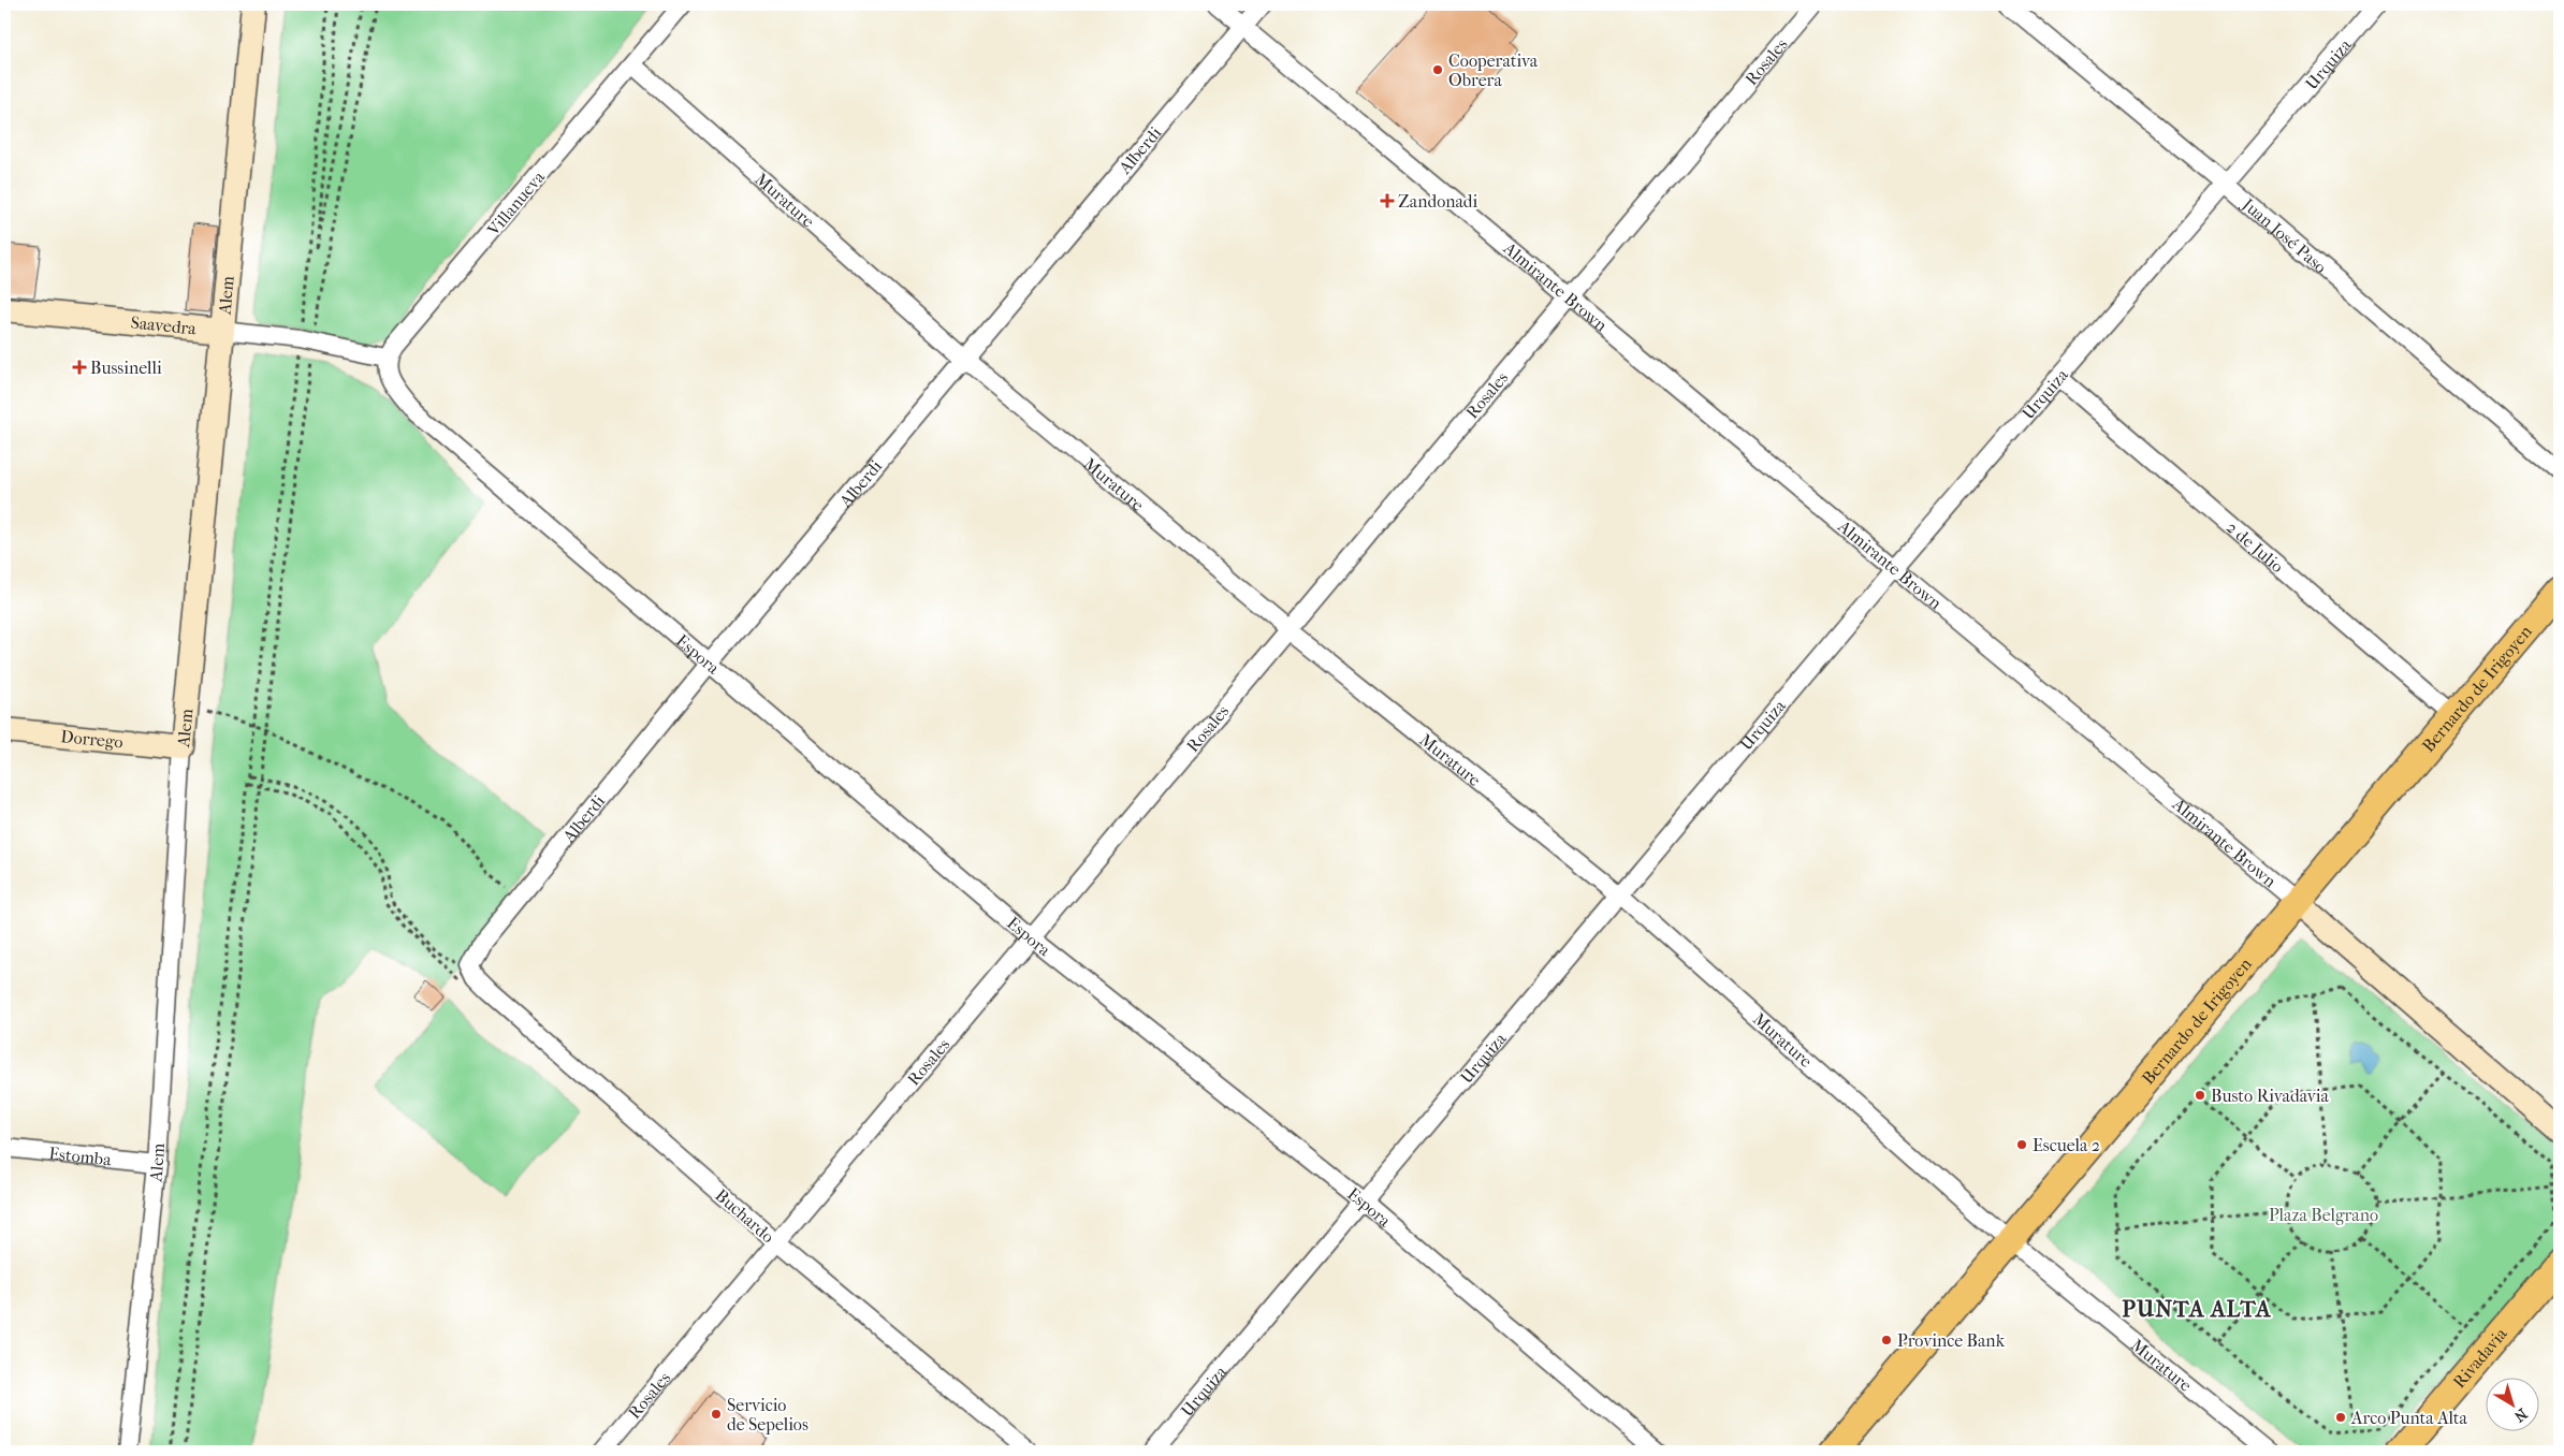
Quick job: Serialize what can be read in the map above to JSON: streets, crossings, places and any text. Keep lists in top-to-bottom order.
{
  "streets": {
    "main road": [
      "Almirante Brown",
      "Alem",
      "Saavedra",
      "Bernardo de Irigoyen",
      "Dorrego",
      "Rivadavia"
    ],
    "street": [
      "Rosales",
      "Urquiza",
      "Alberdi",
      "Murature",
      "Villanueva",
      "Juan José Paso",
      "2 de Julio",
      "Espora",
      "Estomba",
      "Buchardo"
    ]
  },
  "crossings": [
    ["Rosales", "Murature"],
    ["Rosales", "Almirante Brown"],
    ["Rosales", "Espora"],
    ["Rosales", "Buchardo"],
    ["Urquiza", "Murature"],
    ["Urquiza", "Juan José Paso"],
    ["Urquiza", "Almirante Brown"],
    ["Urquiza", "2 de Julio"],
    ["Urquiza", "Espora"],
    ["Alberdi", "Murature"],
    ["Alberdi", "Almirante Brown"],
    ["Alberdi", "Espora"],
    ["Alberdi", "Buchardo"],
    ["Murature", "Villanueva"],
    ["Murature", "Bernardo de Irigoyen"],
    ["Villanueva", "Saavedra"],
    ["Villanueva", "Espora"],
    ["Almirante Brown", "Bernardo de Irigoyen"],
    ["Alem", "Saavedra"],
    ["Alem", "Dorrego"],
    ["Alem", "Estomba"],
    ["Saavedra", "Espora"],
    ["2 de Julio", "Bernardo de Irigoyen"]
  ],
  "districts": ["PUNTA ALTA"],
  "parks": ["Plaza Belgrano"],
  "places": {
    "other": [
      "Cooperativa Obrera",
      "Busto Rivadavia",
      "Escuela 2",
      "Province Bank",
      "Servicio de Sepelios",
      "Arco Punta Alta"
    ],
    "health": ["Zandonadi", "Bussinelli"]
  },
  "north": "bottom right"
}
